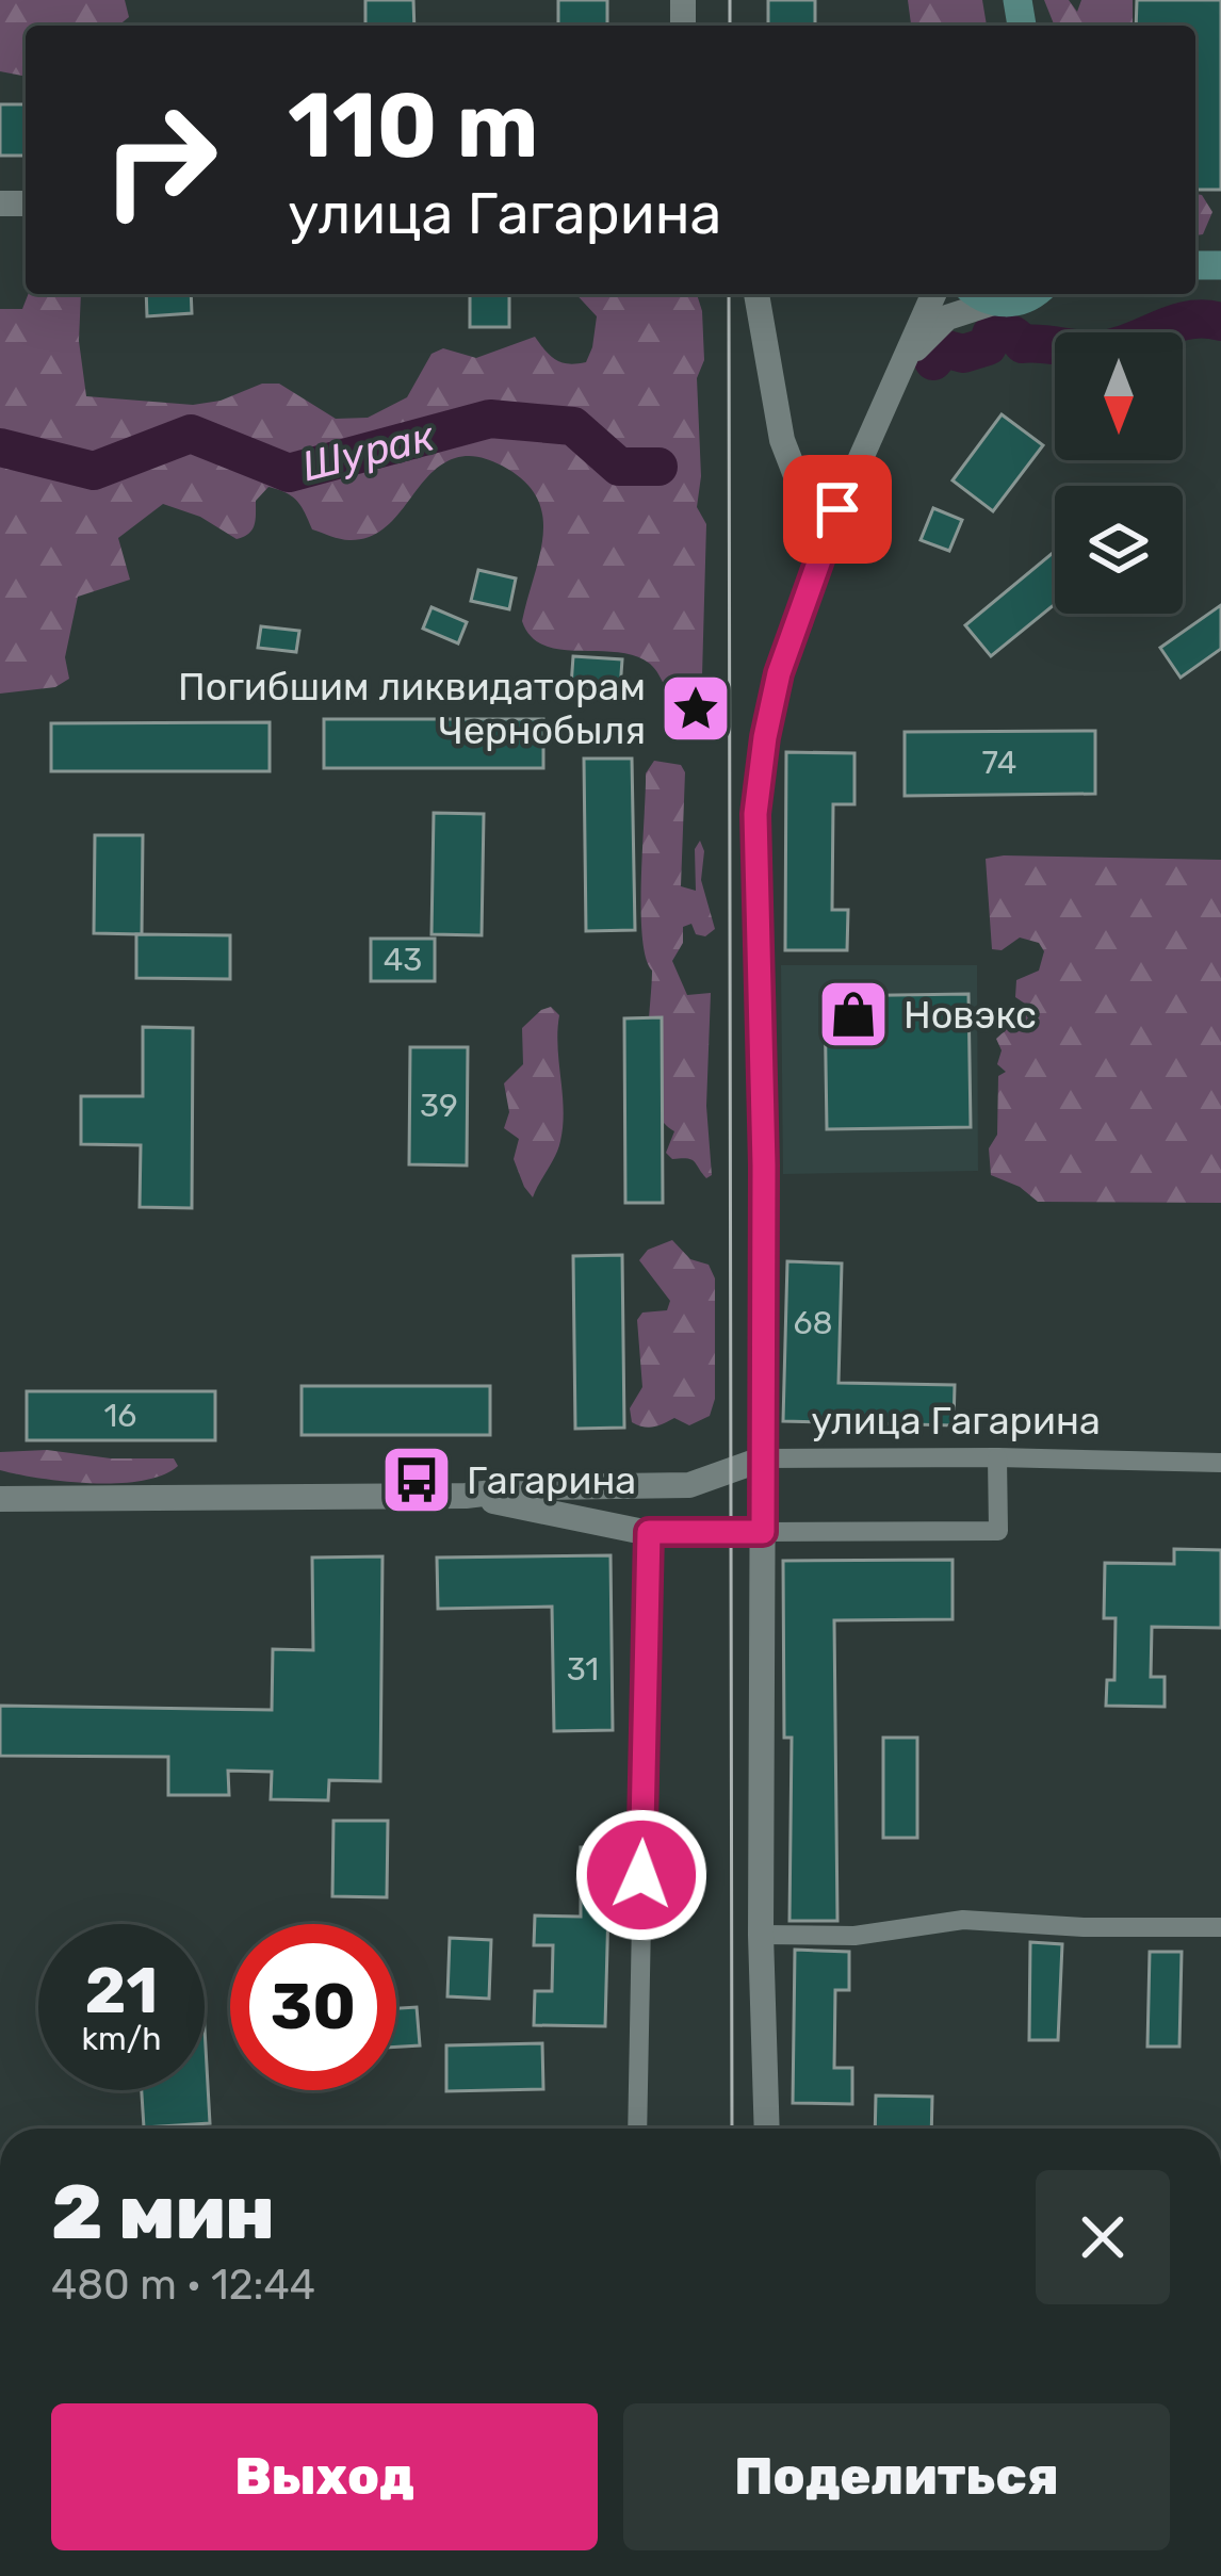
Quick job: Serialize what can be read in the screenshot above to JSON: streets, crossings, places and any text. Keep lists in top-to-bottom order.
{
  "streets": {
    "street": ["улица Гагарина"]
  },
  "water": ["Шурак"],
  "places": {
    "place": ["Погибшим ликвидаторам Чернобыля"],
    "shop": ["Новэкс"],
    "bus stop": ["Гагарина"]
  },
  "house_numbers": [
    "74",
    "43",
    "39",
    "68",
    "16",
    "31"
  ],
  "north": "bottom",
  "page": {
    "turn": ["110 m", "улица Гагарина"],
    "speed": "21 km/h",
    "limit": "30",
    "heading": ["2 мин", "480 m · 12:44"],
    "buttons": ["Выход", "Поделиться"]
  }
}
